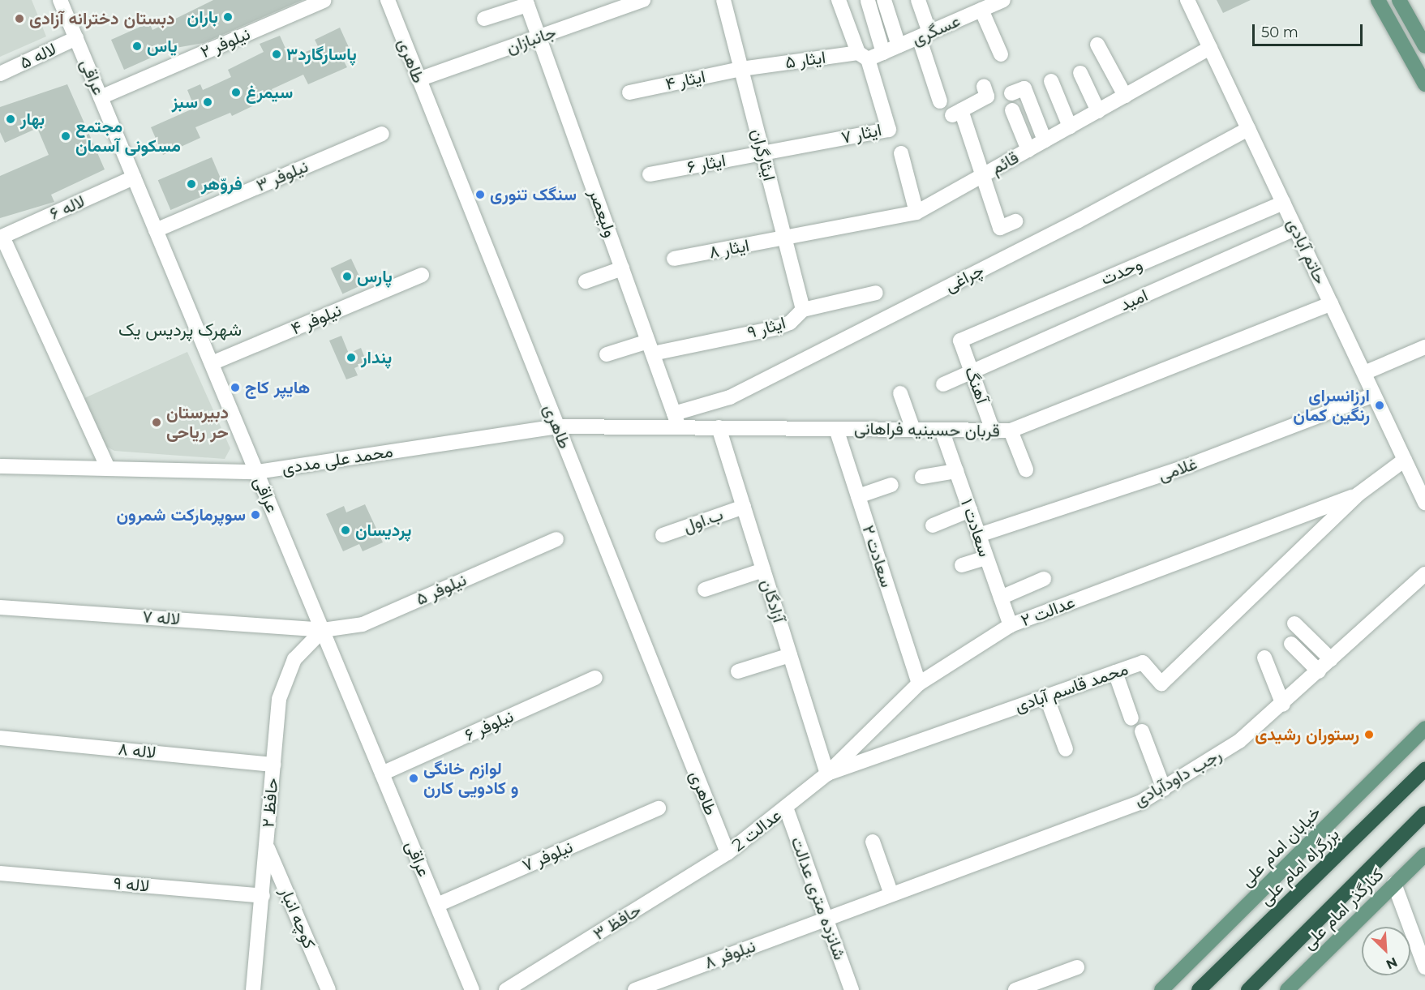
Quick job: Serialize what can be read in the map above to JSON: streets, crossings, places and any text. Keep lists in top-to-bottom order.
{
  "streets": {
    "highway": ["بزرگراه امام علی"],
    "main road": ["خیابان امام علی", "کنارگذر امام علی"],
    "street": [
      "عسگری",
      "جانبازان",
      "نیلوفر ۲",
      "لاله ۵",
      "ایثار ۵",
      "طاهری",
      "عراقی",
      "ایثار ۴",
      "ایثار ۷",
      "ایثارگران",
      "قائم",
      "ایثار ۶",
      "نیلوفر ۳",
      "لاله ۶",
      "ولیعصر",
      "ایثار ۸",
      "حاتم آبادی",
      "وحدت",
      "چراغی",
      "امید",
      "نیلوفر ۴",
      "ایثار ۹",
      "آهنگ",
      "قربان حسینیه فراهانی",
      "محمد علی مددی",
      "غلامی",
      "ب.اول",
      "سعادت ۱",
      "سعادت ۲",
      "نیلوفر ۵",
      "آزادگان",
      "عدالت ۲",
      "لاله ۷",
      "محمد قاسم آبادی",
      "نیلوفر ۶",
      "لاله ۸",
      "رجب داودآبادی",
      "حافظ ۲",
      "عدالت 2",
      "نیلوفر ۷",
      "لاله ۹",
      "شانزده متری عدالت",
      "کوچه انبار",
      "حافظ ۳",
      "نیلوفر ۸"
    ]
  },
  "crossings": [
    ["عسگری", "ایثار ۵"],
    ["عسگری", "ایثار ۷"],
    ["جانبازان", "طاهری"],
    ["جانبازان", "ولیعصر"],
    ["نیلوفر ۲", "عراقی"],
    ["لاله ۵", "عراقی"],
    ["ایثار ۵", "ایثار ۴"],
    ["ایثار ۵", "ایثار ۷"],
    ["ایثار ۵", "ایثارگران"],
    ["طاهری", "قربان حسینیه فراهانی"],
    ["طاهری", "محمد علی مددی"],
    ["طاهری", "عدالت 2"],
    ["طاهری", "حافظ ۳"],
    ["عراقی", "نیلوفر ۳"],
    ["عراقی", "لاله ۶"],
    ["عراقی", "نیلوفر ۴"],
    ["عراقی", "محمد علی مددی"],
    ["عراقی", "نیلوفر ۵"],
    ["عراقی", "لاله ۷"],
    ["عراقی", "نیلوفر ۶"],
    ["عراقی", "حافظ ۲"],
    ["عراقی", "نیلوفر ۷"],
    ["ایثار ۴", "ایثارگران"],
    ["ایثار ۷", "ایثارگران"],
    ["ایثار ۷", "ایثار ۶"],
    ["ایثارگران", "قائم"],
    ["ایثارگران", "ایثار ۶"],
    ["ایثارگران", "ایثار ۸"],
    ["ایثارگران", "ایثار ۹"],
    ["قائم", "ایثار ۸"],
    ["قائم", "حاتم آبادی"],
    ["ولیعصر", "چراغی"],
    ["ولیعصر", "ایثار ۹"],
    ["ولیعصر", "قربان حسینیه فراهانی"],
    ["حاتم آبادی", "وحدت"],
    ["حاتم آبادی", "چراغی"],
    ["حاتم آبادی", "امید"],
    ["حاتم آبادی", "قربان حسینیه فراهانی"],
    ["حاتم آبادی", "غلامی"],
    ["حاتم آبادی", "محمد قاسم آبادی"],
    ["وحدت", "آهنگ"],
    ["چراغی", "قربان حسینیه فراهانی"],
    ["امید", "آهنگ"],
    ["آهنگ", "قربان حسینیه فراهانی"],
    ["قربان حسینیه فراهانی", "محمد علی مددی"],
    ["قربان حسینیه فراهانی", "سعادت ۱"],
    ["قربان حسینیه فراهانی", "سعادت ۲"],
    ["قربان حسینیه فراهانی", "آزادگان"],
    ["غلامی", "سعادت ۱"],
    ["ب.اول", "آزادگان"],
    ["سعادت ۱", "عدالت ۲"],
    ["سعادت ۲", "عدالت ۲"],
    ["نیلوفر ۵", "لاله ۷"],
    ["نیلوفر ۵", "حافظ ۲"],
    ["آزادگان", "عدالت ۲"],
    ["آزادگان", "محمد قاسم آبادی"],
    ["عدالت ۲", "محمد قاسم آبادی"],
    ["عدالت ۲", "عدالت 2"],
    ["عدالت ۲", "شانزده متری عدالت"],
    ["لاله ۷", "حافظ ۲"],
    ["لاله ۸", "حافظ ۲"],
    ["رجب داودآبادی", "شانزده متری عدالت"],
    ["رجب داودآبادی", "نیلوفر ۸"],
    ["حافظ ۲", "لاله ۹"],
    ["حافظ ۲", "کوچه انبار"],
    ["عدالت 2", "شانزده متری عدالت"],
    ["عدالت 2", "حافظ ۳"],
    ["شانزده متری عدالت", "نیلوفر ۸"]
  ],
  "districts": ["شهرک پردیس یک"],
  "places": [
    "باران",
    "دبستان دخترانه آزادی",
    "یاس",
    "پاسارگارد۳",
    "سیمرغ",
    "سبز",
    "بهار",
    "مجتمع مسکونی آسمان",
    "فروّهر",
    "سنگک تنوری",
    "پارس",
    "پندار",
    "هایپر کاج",
    "ارزانسرای رنگین کمان",
    "دبیرستان حر ریاحی",
    "سوپرمارکت شمرون",
    "پردیسان",
    "رستوران رشیدی",
    "لوازم خانگی و کادویی کارن"
  ],
  "scale_bar": "50 m",
  "north": "bottom right"
}
